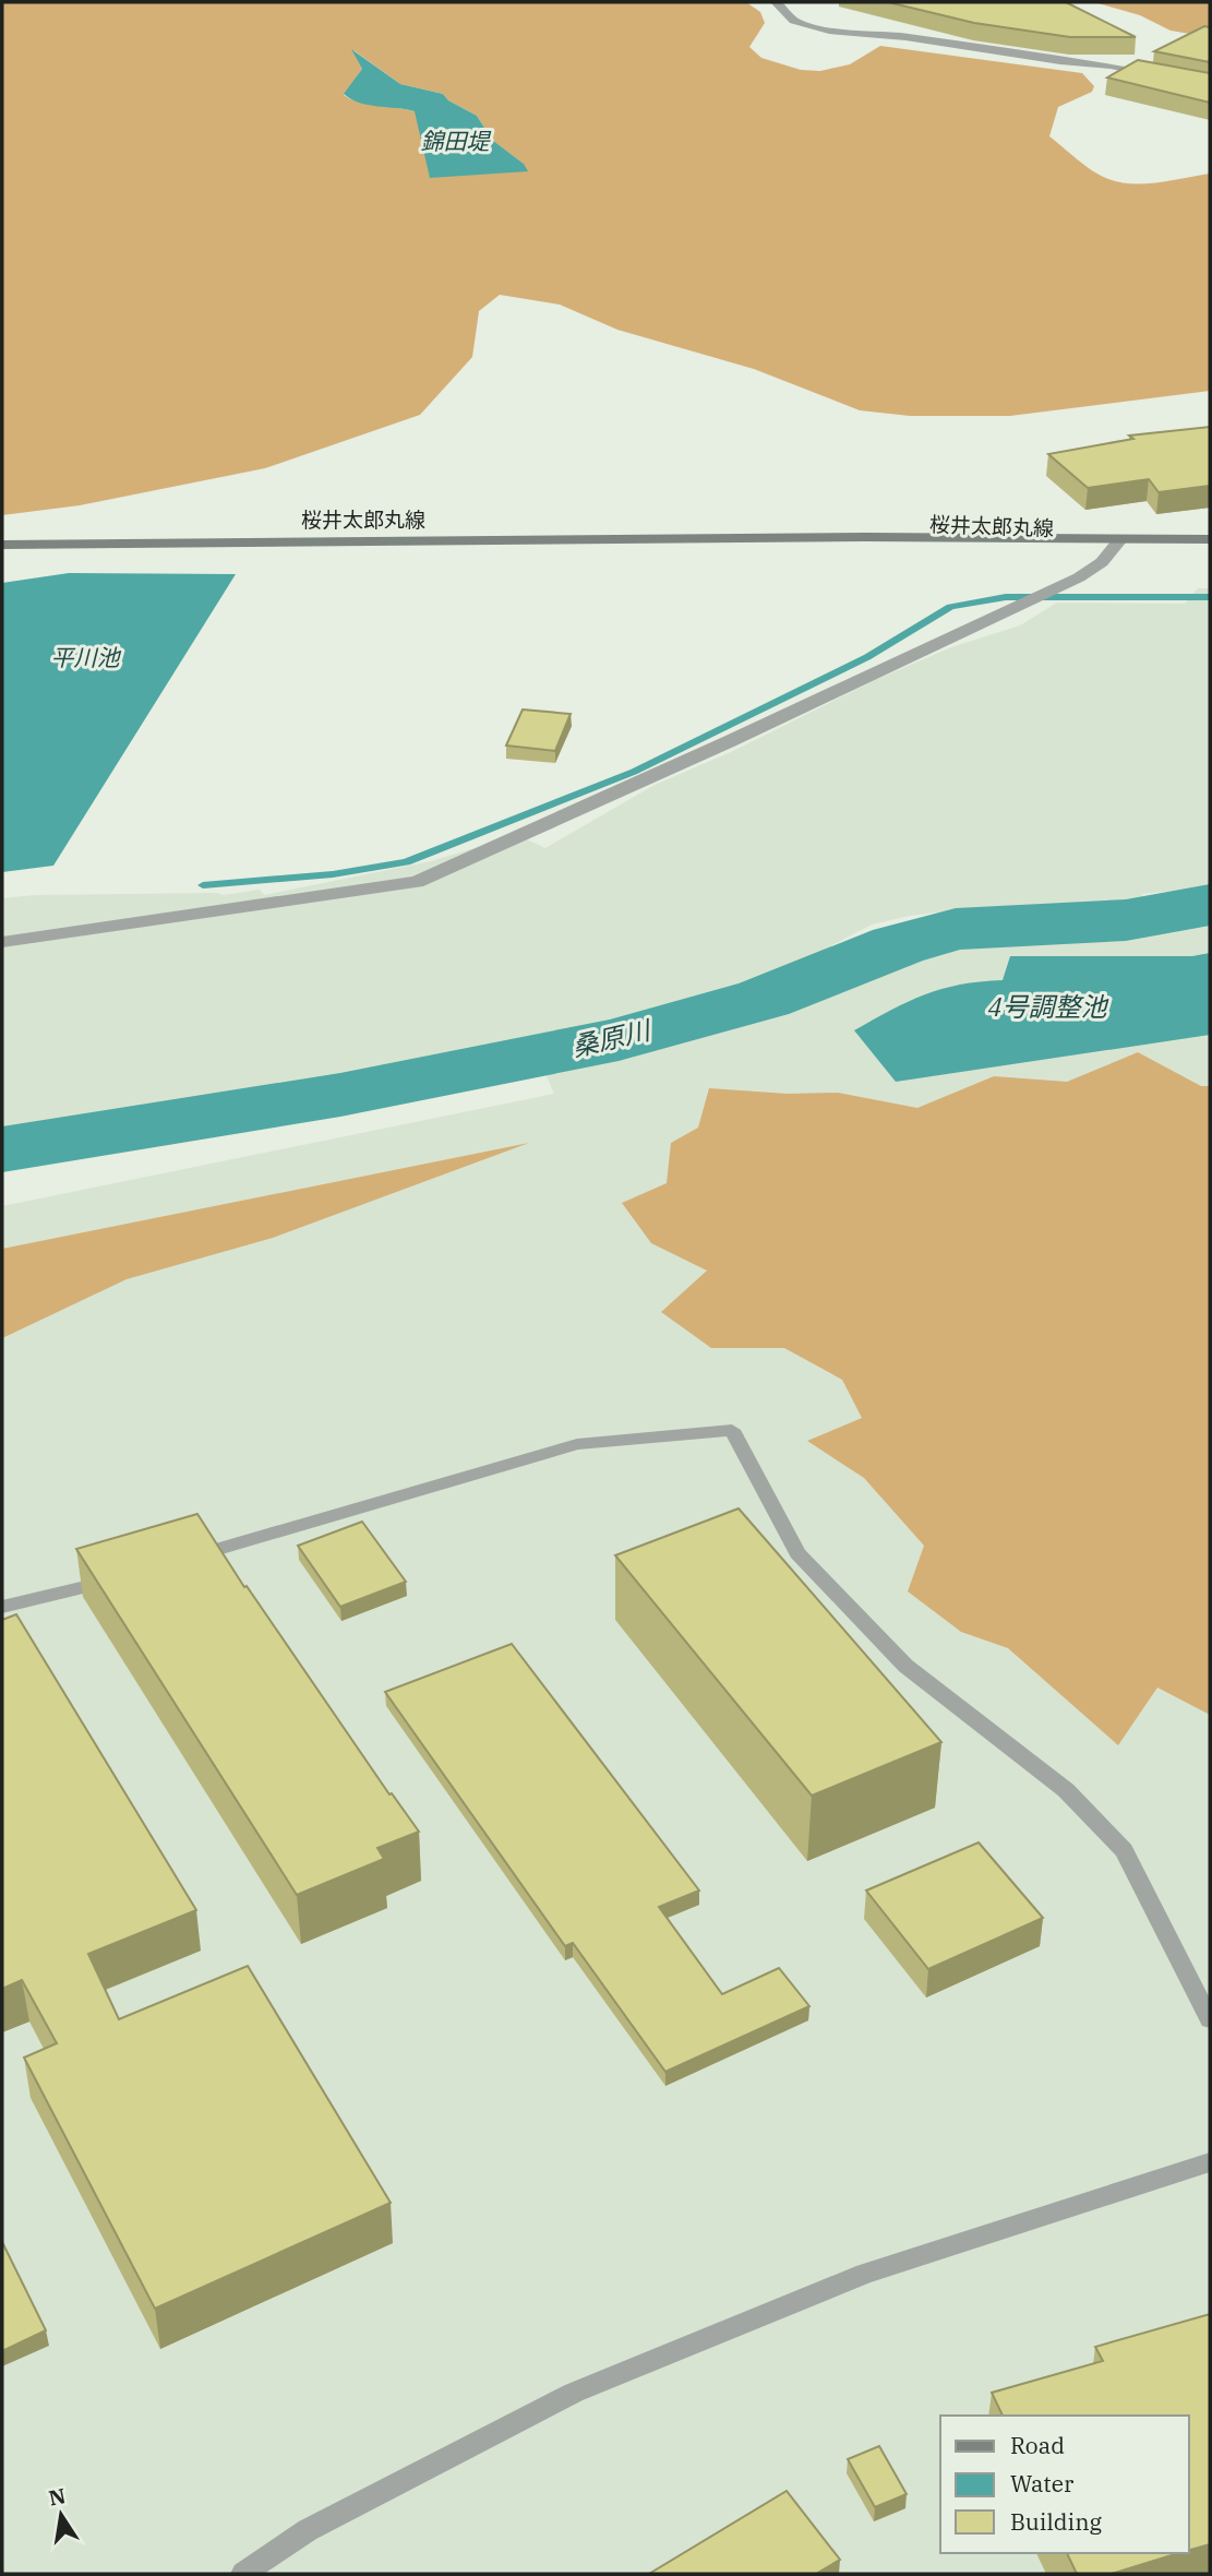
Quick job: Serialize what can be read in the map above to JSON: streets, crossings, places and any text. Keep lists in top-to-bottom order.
{
  "streets": {
    "main road": ["桜井太郎丸線"]
  },
  "water": [
    "錦田堤",
    "平川池",
    "4号調整池",
    "桑原川"
  ],
  "legend": ["Road", "Water", "Building"],
  "north": "top"
}
